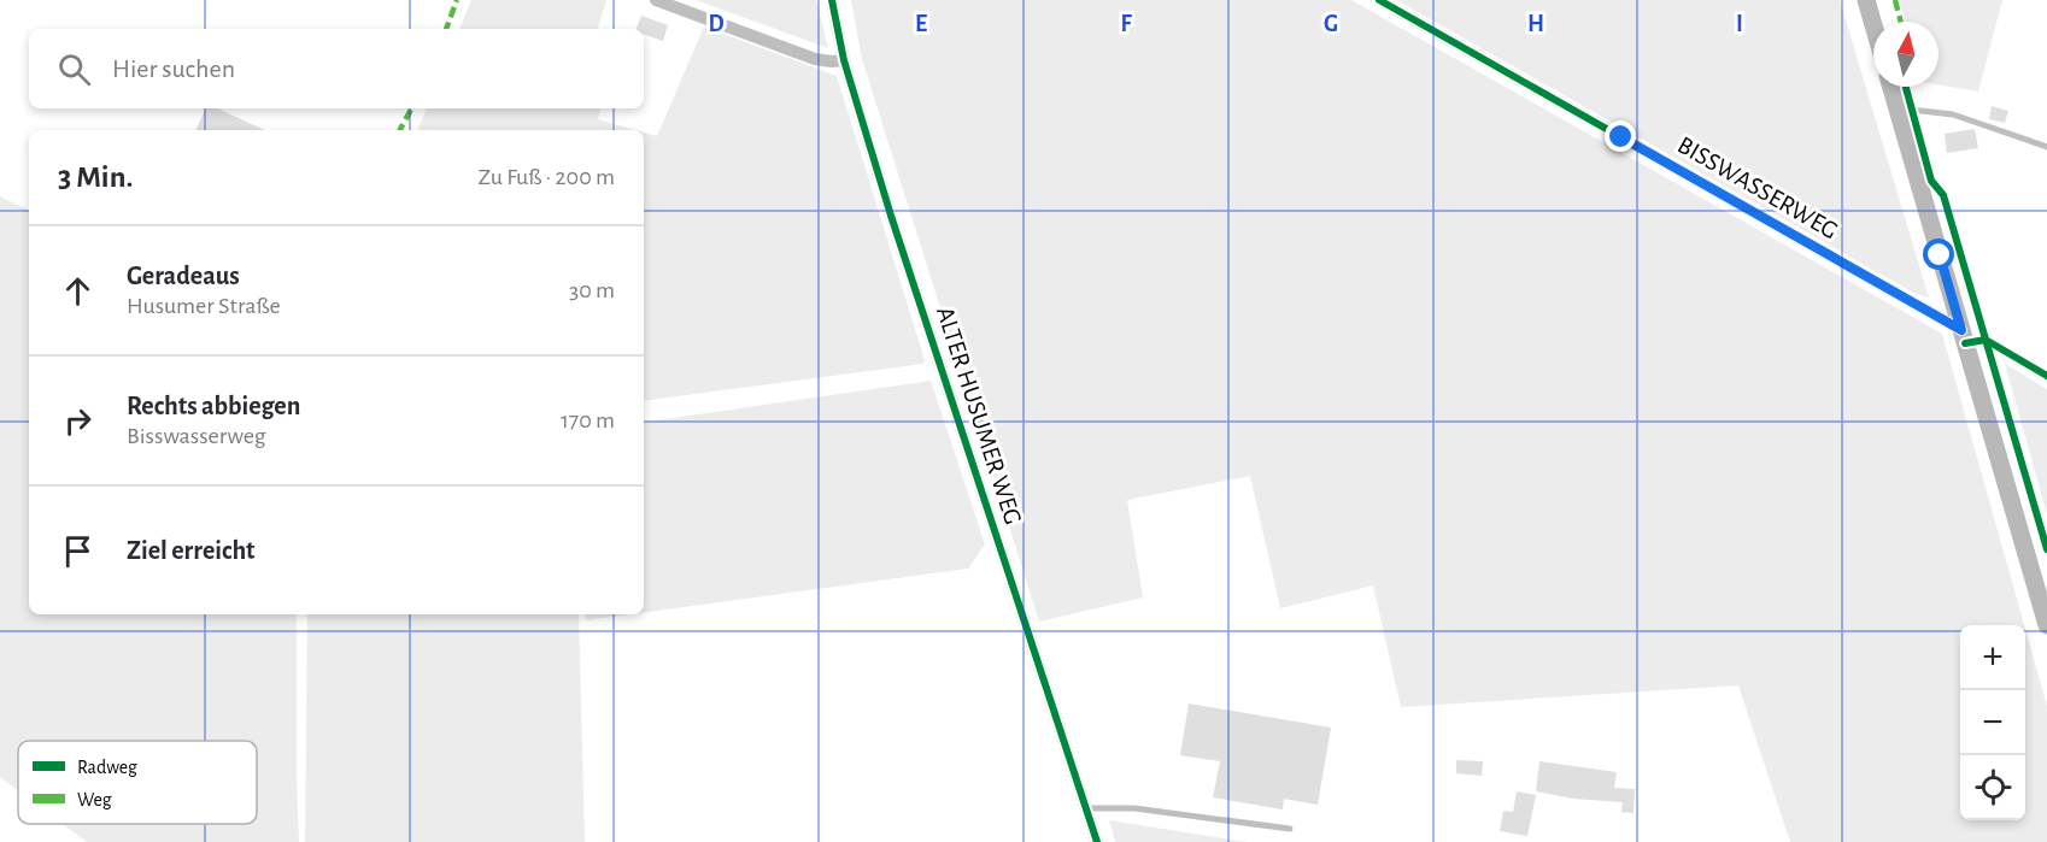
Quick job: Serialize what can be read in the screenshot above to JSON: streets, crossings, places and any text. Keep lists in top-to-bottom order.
{
  "streets": {
    "street": ["BISSWASSERWEG", "ALTER HUSUMER WEG"]
  },
  "legend": ["Radweg", "Weg"],
  "north": "top",
  "page": {
    "search": "Hier suchen",
    "heading": ["3 Min.", "Zu Fuß · 200 m"],
    "list": [
      ["Geradeaus", "Husumer Straße", "30 m"],
      ["Rechts abbiegen", "Bisswasserweg", "170 m"],
      "Ziel erreicht"
    ],
    "map_buttons": ["+", "−"]
  },
  "grid": {
    "columns": [
      "D",
      "E",
      "F",
      "G",
      "H",
      "I"
    ]
  }
}
